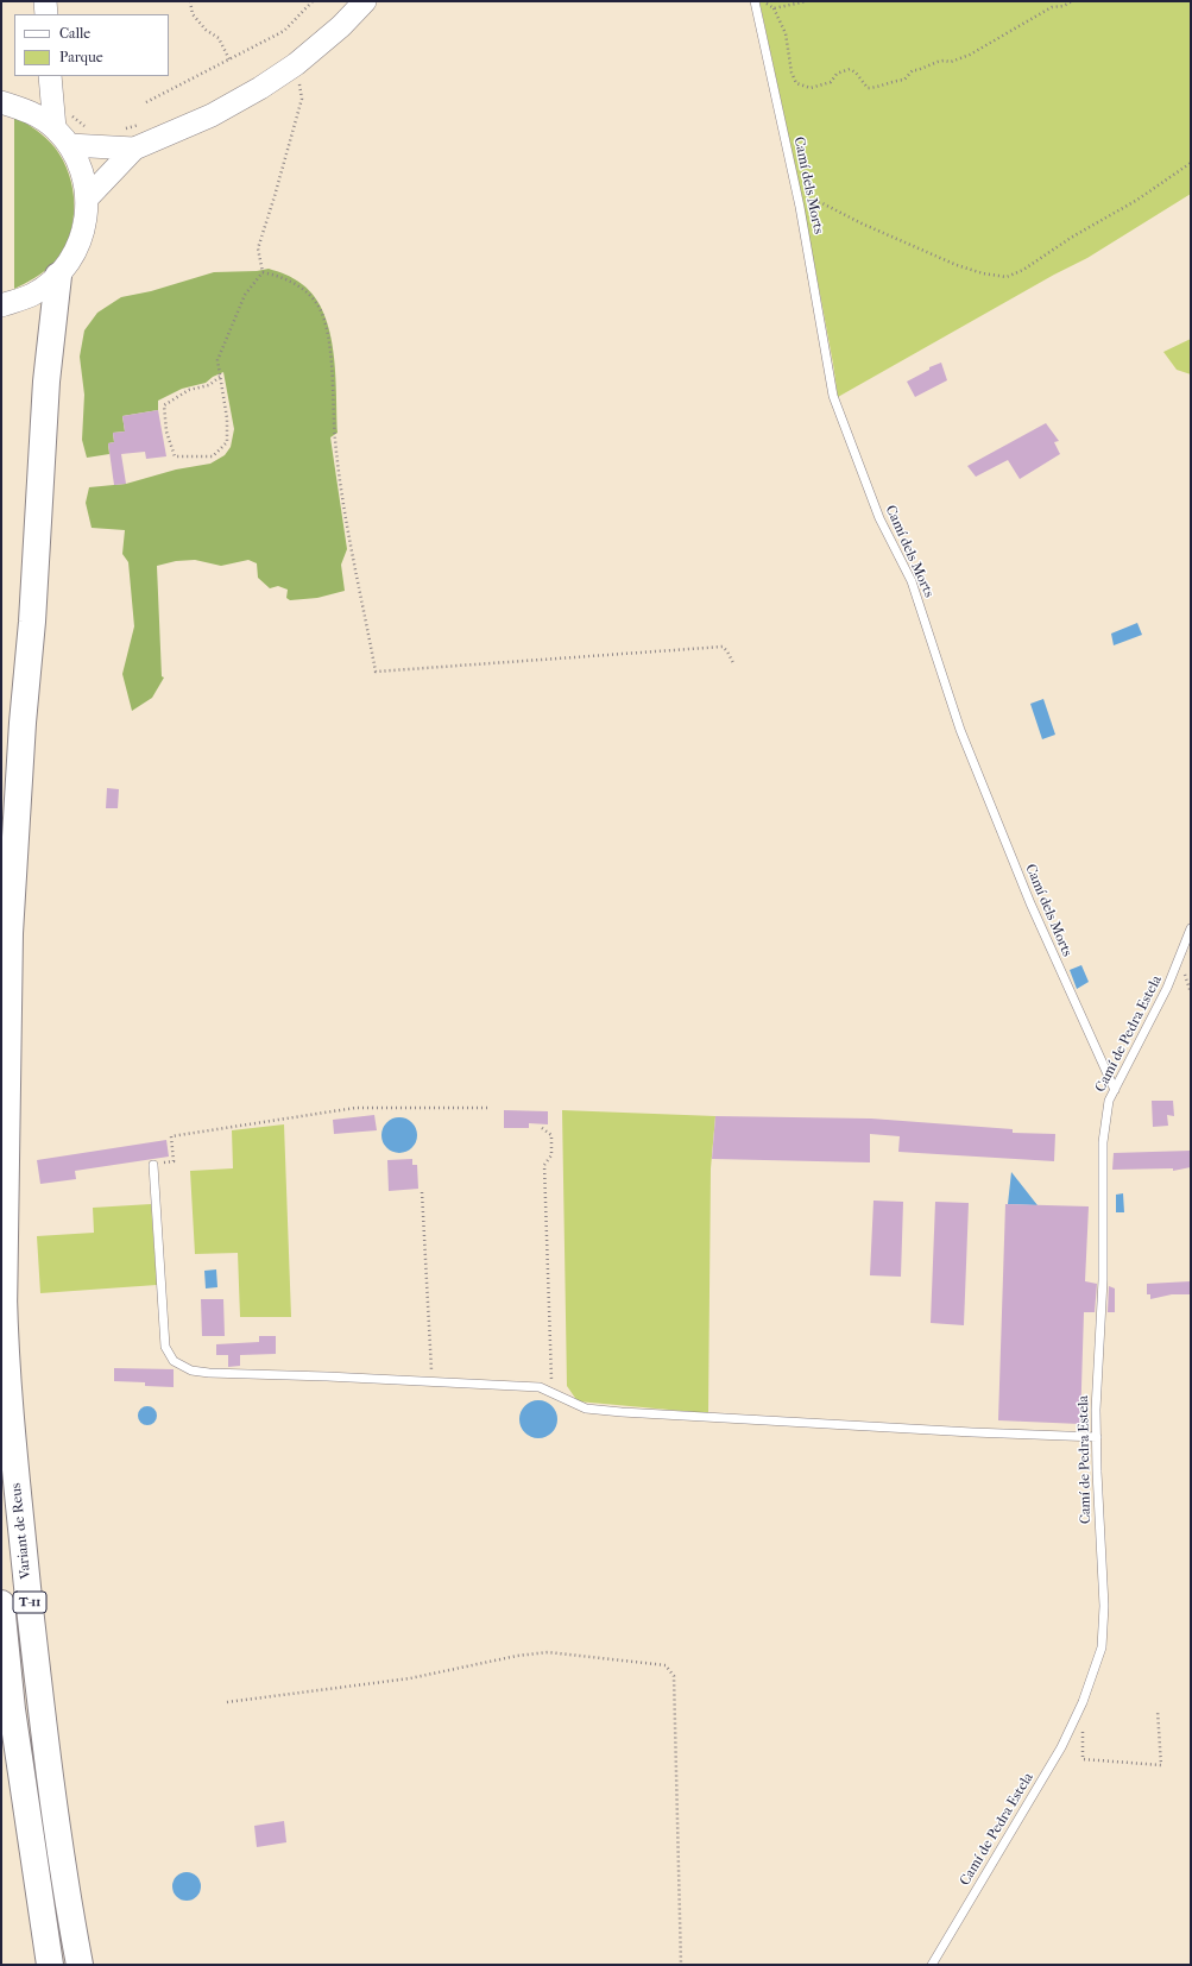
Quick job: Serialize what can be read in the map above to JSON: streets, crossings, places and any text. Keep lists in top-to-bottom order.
{
  "streets": {
    "highway": ["Variant de Reus", "T-11"],
    "lane": ["Camí dels Morts", "Camí de Pedra Estela"]
  },
  "crossings": [
    ["Camí dels Morts", "Camí de Pedra Estela"]
  ],
  "legend": ["Calle", "Parque"]
}
